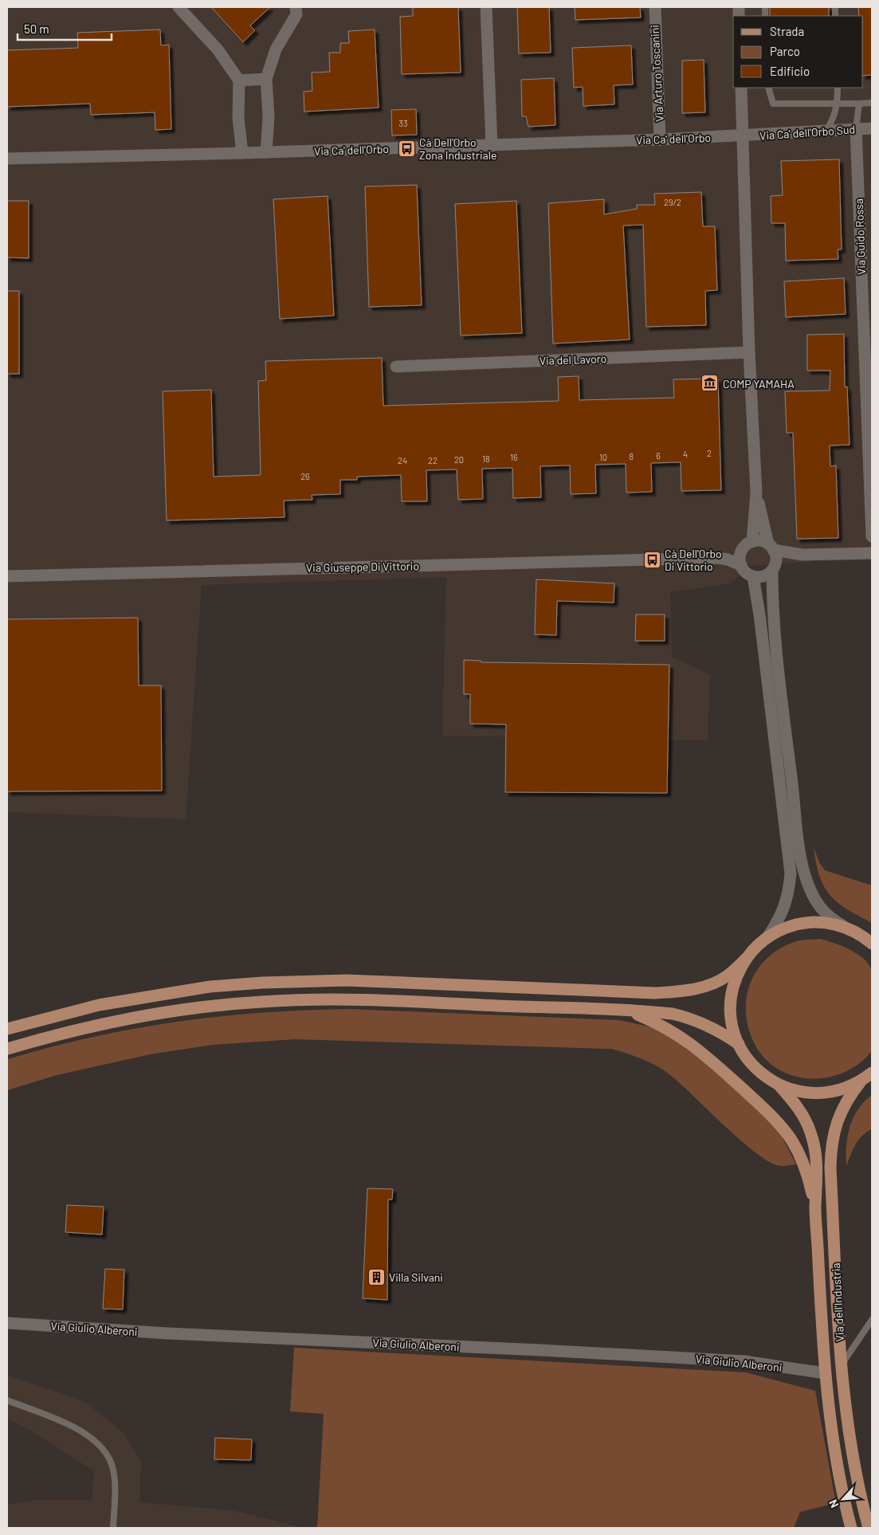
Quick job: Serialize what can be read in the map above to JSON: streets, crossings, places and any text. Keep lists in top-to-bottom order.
{
  "streets": {
    "main road": ["Via dell'Industria"],
    "street": [
      "Via Arturo Toscanini",
      "Via Ca' dell'Orbo Sud",
      "Via Ca' dell'Orbo",
      "Via Guido Rossa",
      "Via del Lavoro",
      "Via Giuseppe Di Vittorio",
      "Via Giulio Alberoni"
    ]
  },
  "crossings": [
    ["Via Arturo Toscanini", "Via Ca' dell'Orbo"],
    ["Via Ca' dell'Orbo Sud", "Via Ca' dell'Orbo"],
    ["Via Ca' dell'Orbo Sud", "Via Guido Rossa"],
    ["Via dell'Industria", "Via Giulio Alberoni"]
  ],
  "places": {
    "bus stop": ["Cà Dell'Orbo Zona Industriale", "Cà Dell'Orbo Di Vittorio"],
    "museum": ["COMP YAMAHA"],
    "building": ["Villa Silvani"]
  },
  "house_numbers": [
    "33",
    "29/2",
    "2",
    "4",
    "6",
    "8",
    "16",
    "10",
    "18",
    "20",
    "24",
    "22",
    "26"
  ],
  "legend": ["Strada", "Parco", "Edificio"],
  "scale_bar": "50 m",
  "north": "bottom left"
}
